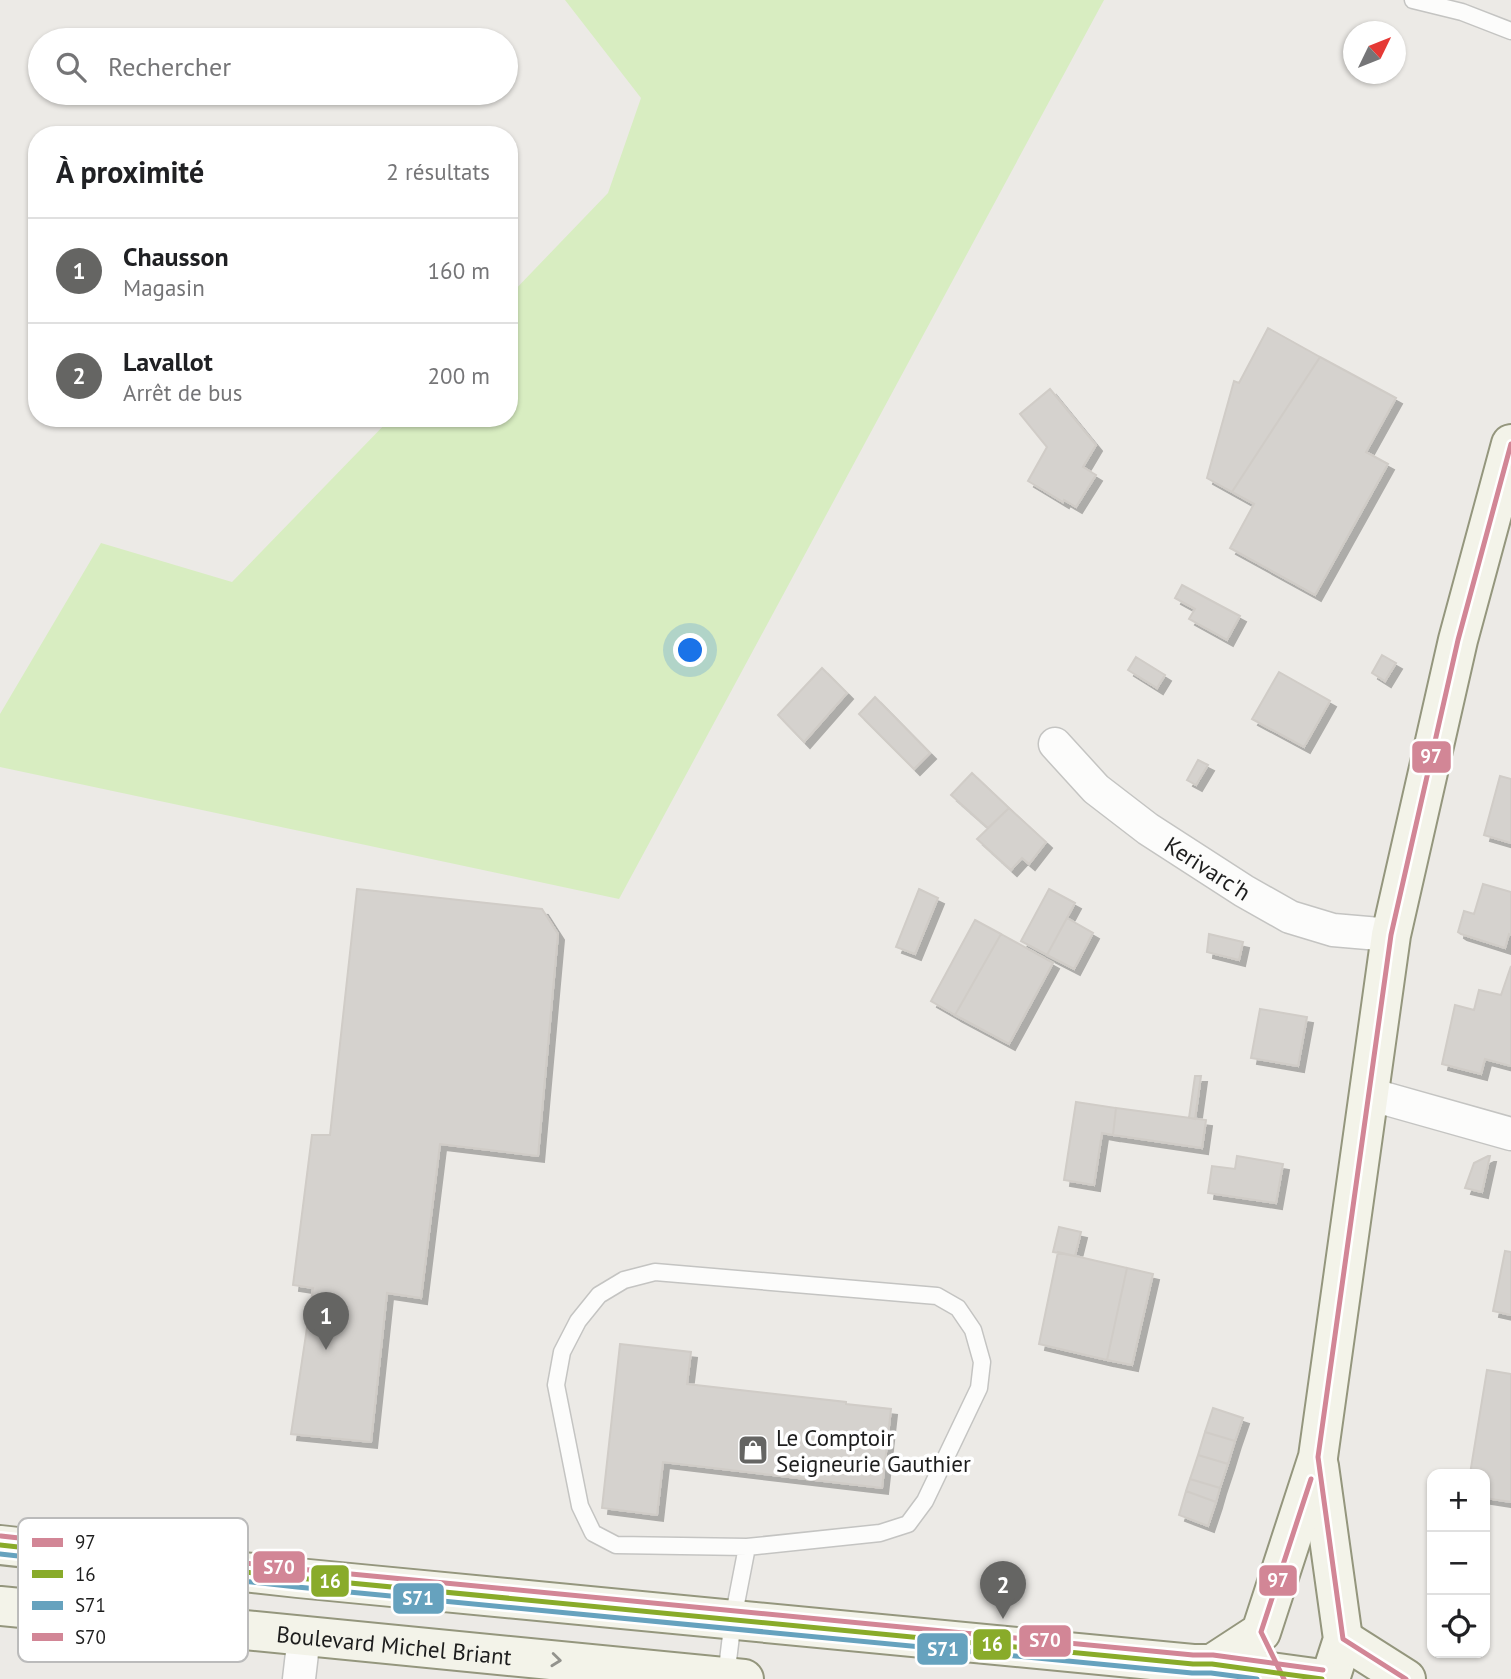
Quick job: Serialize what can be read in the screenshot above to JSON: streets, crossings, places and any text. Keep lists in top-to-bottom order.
{
  "streets": {
    "main road": ["Boulevard Michel Briant"],
    "street": ["Kerivarc'h"]
  },
  "places": {
    "shop": ["Le Comptoir Seigneurie Gauthier"]
  },
  "lines": [
    "transit line 97",
    "transit line S70",
    "transit line 16",
    "transit line S71"
  ],
  "legend": [
    "97",
    "16",
    "S71",
    "S70"
  ],
  "north": "top right",
  "page": {
    "search": "Rechercher",
    "heading": ["À proximité", "2 résultats"],
    "list": [
      {
        "mark": "1",
        "name": "Chausson",
        "note": "Magasin",
        "value": "160 m"
      },
      {
        "mark": "2",
        "name": "Lavallot",
        "note": "Arrêt de bus",
        "value": "200 m"
      }
    ],
    "pins": ["1", "2"],
    "map_buttons": ["+", "−"]
  }
}
